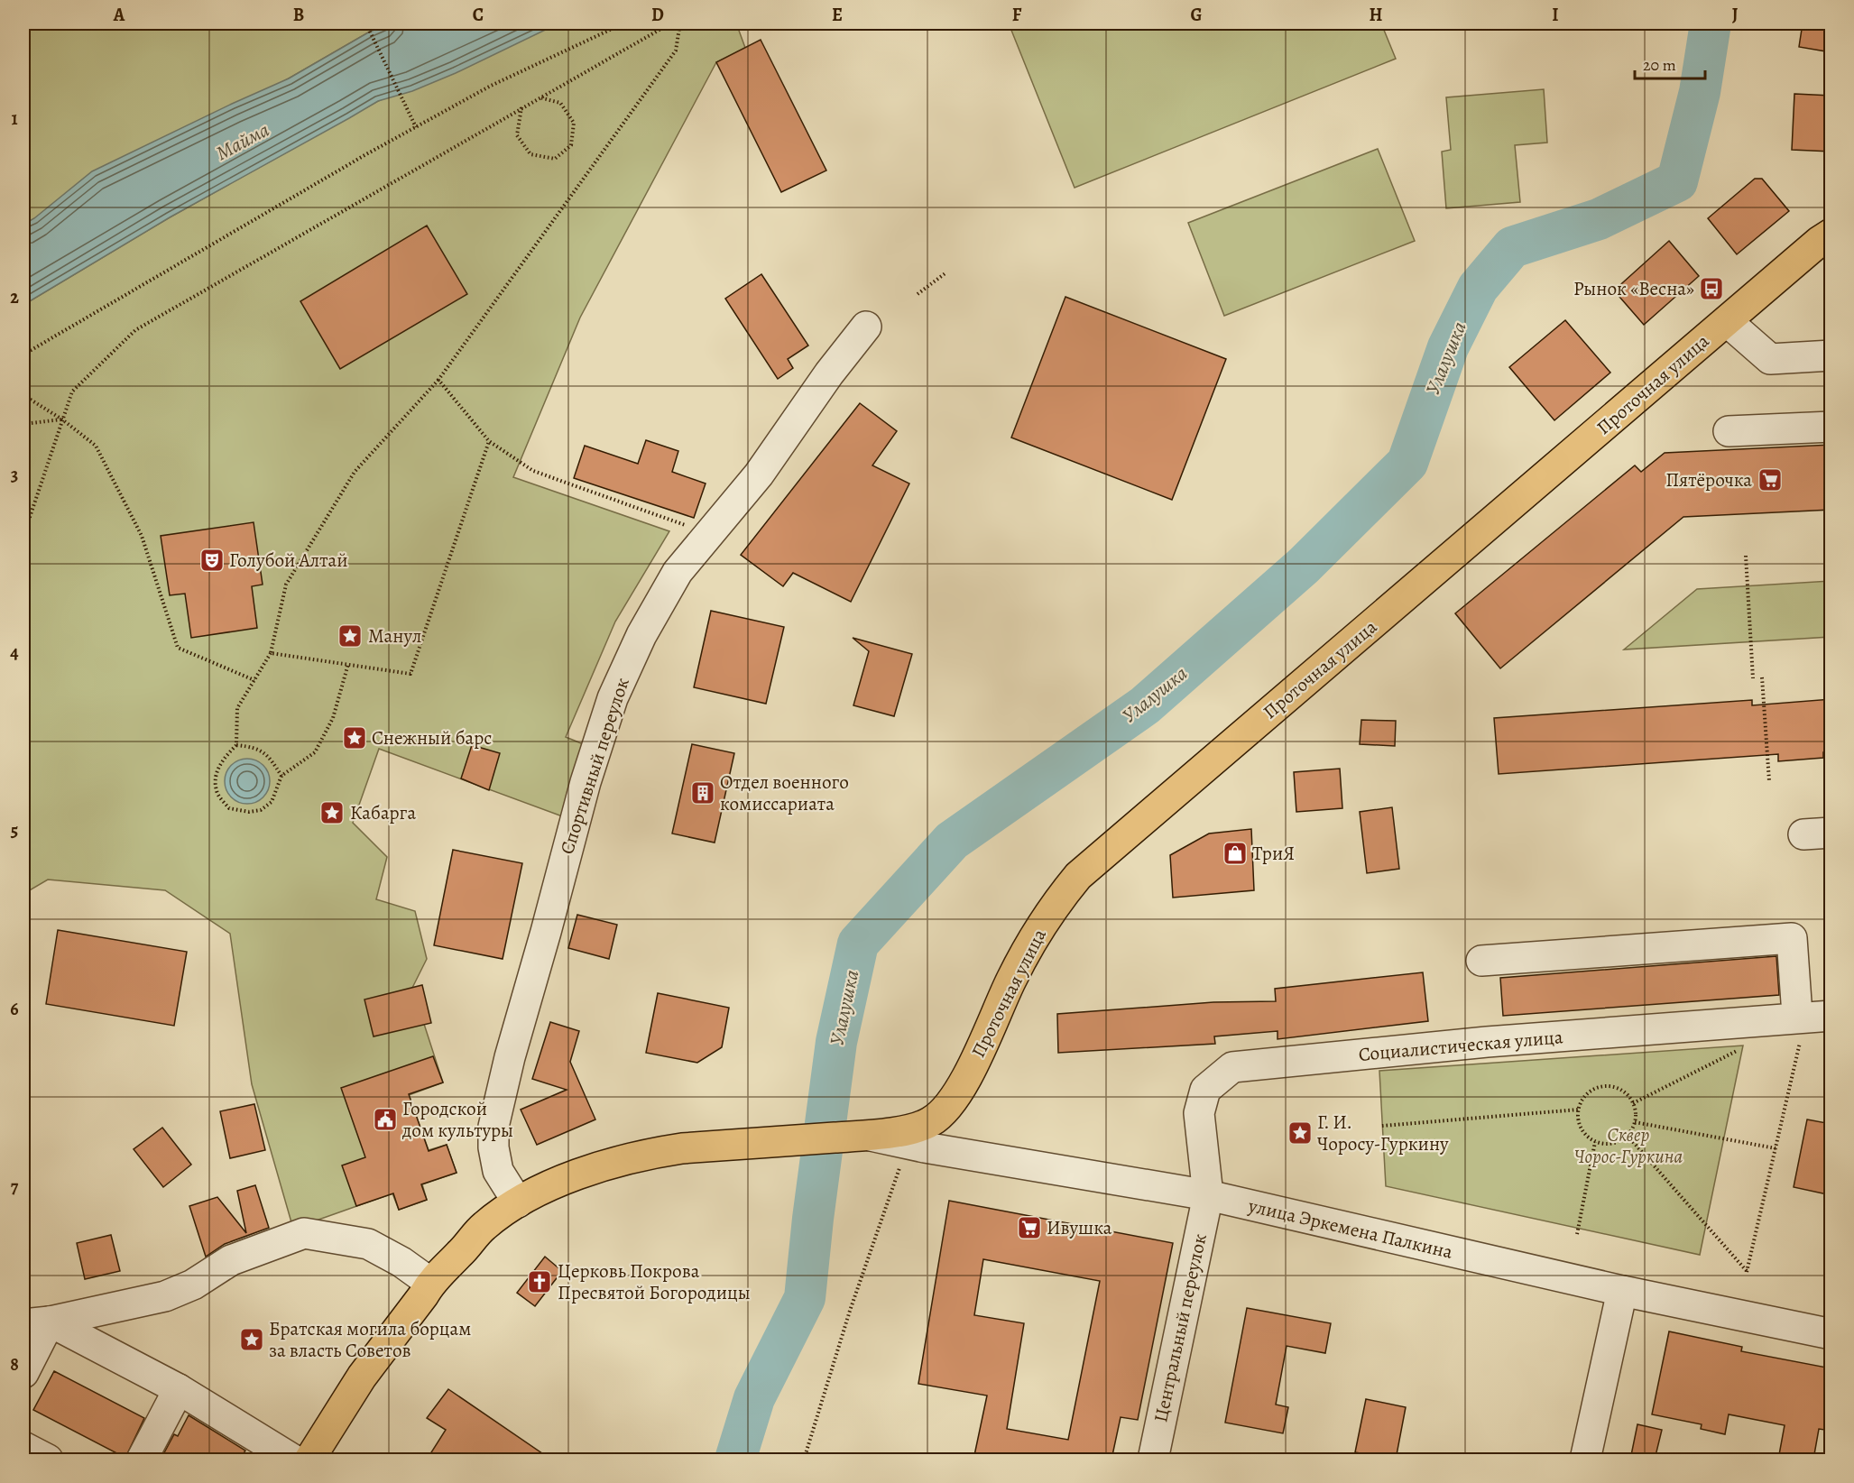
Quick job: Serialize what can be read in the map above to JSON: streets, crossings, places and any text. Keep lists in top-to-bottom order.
{
  "streets": {
    "main road": ["Проточная улица"],
    "street": [
      "Спортивный переулок",
      "Социалистическая улица",
      "улица Эркемена Палкина",
      "Центральный переулок"
    ]
  },
  "crossings": [
    ["Проточная улица", "улица Эркемена Палкина"],
    ["Социалистическая улица", "улица Эркемена Палкина"],
    ["Социалистическая улица", "Центральный переулок"],
    ["улица Эркемена Палкина", "Центральный переулок"]
  ],
  "water": ["Майма", "Улалушка"],
  "parks": ["Сквер Чорос-Гуркина"],
  "places": {
    "bus stop": ["Рынок «Весна»"],
    "supermarket": ["Пятёрочка", "Ивушка"],
    "theatre": ["Голубой Алтай"],
    "place": [
      "Манул",
      "Снежный барс",
      "Кабарга",
      "Г. И. Чоросу-Гуркину",
      "Братская могила борцам за власть Советов"
    ],
    "building": ["Отдел военного комиссариата"],
    "shop": ["ТриЯ"],
    "public building": ["Городской дом культуры"],
    "church": ["Церковь Покрова Пресвятой Богородицы"]
  },
  "scale_bar": "20 m",
  "grid": {
    "columns": [
      "A",
      "B",
      "C",
      "D",
      "E",
      "F",
      "G",
      "H",
      "I",
      "J"
    ],
    "rows": [
      "1",
      "2",
      "3",
      "4",
      "5",
      "6",
      "7",
      "8"
    ]
  }
}
